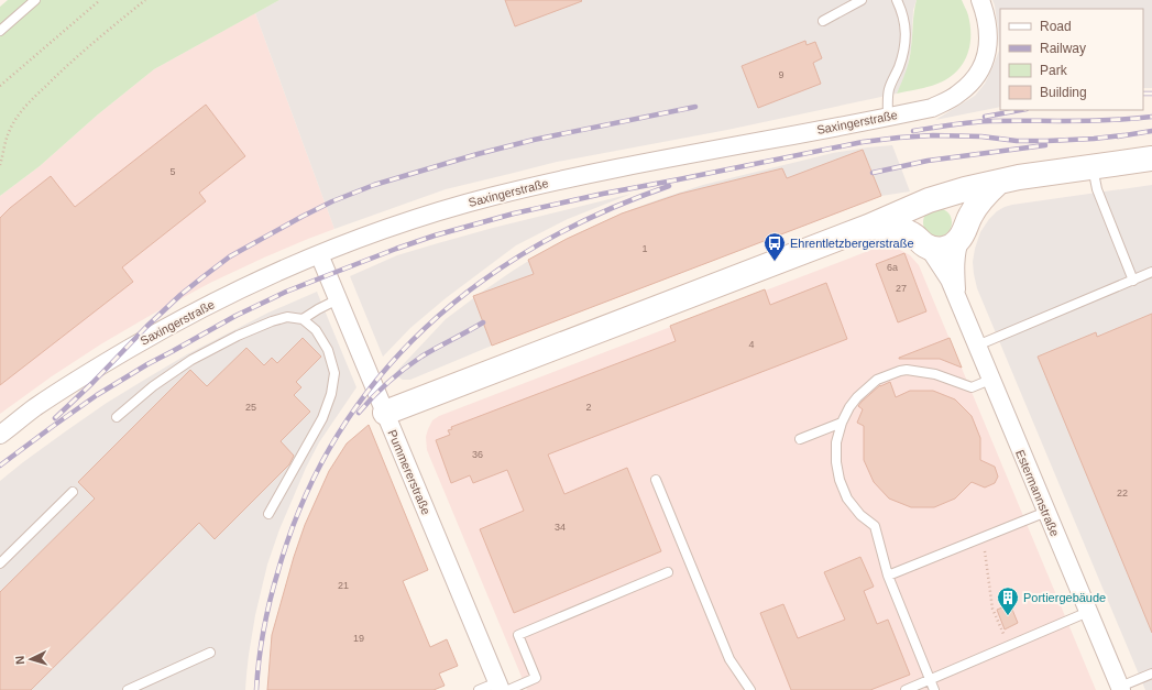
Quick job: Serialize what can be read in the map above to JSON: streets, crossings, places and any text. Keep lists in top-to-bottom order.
{
  "streets": {
    "street": ["Saxingerstraße", "Pummererstraße", "Estermannstraße"]
  },
  "crossings": [
    ["Saxingerstraße", "Pummererstraße"]
  ],
  "places": {
    "bus stop": ["Ehrentletzbergerstraße"],
    "building": ["Portiergebäude"]
  },
  "house_numbers": [
    "9",
    "5",
    "1",
    "6a",
    "27",
    "4",
    "25",
    "2",
    "36",
    "22",
    "34",
    "21",
    "19"
  ],
  "legend": [
    "Road",
    "Railway",
    "Park",
    "Building"
  ],
  "north": "left"
}
